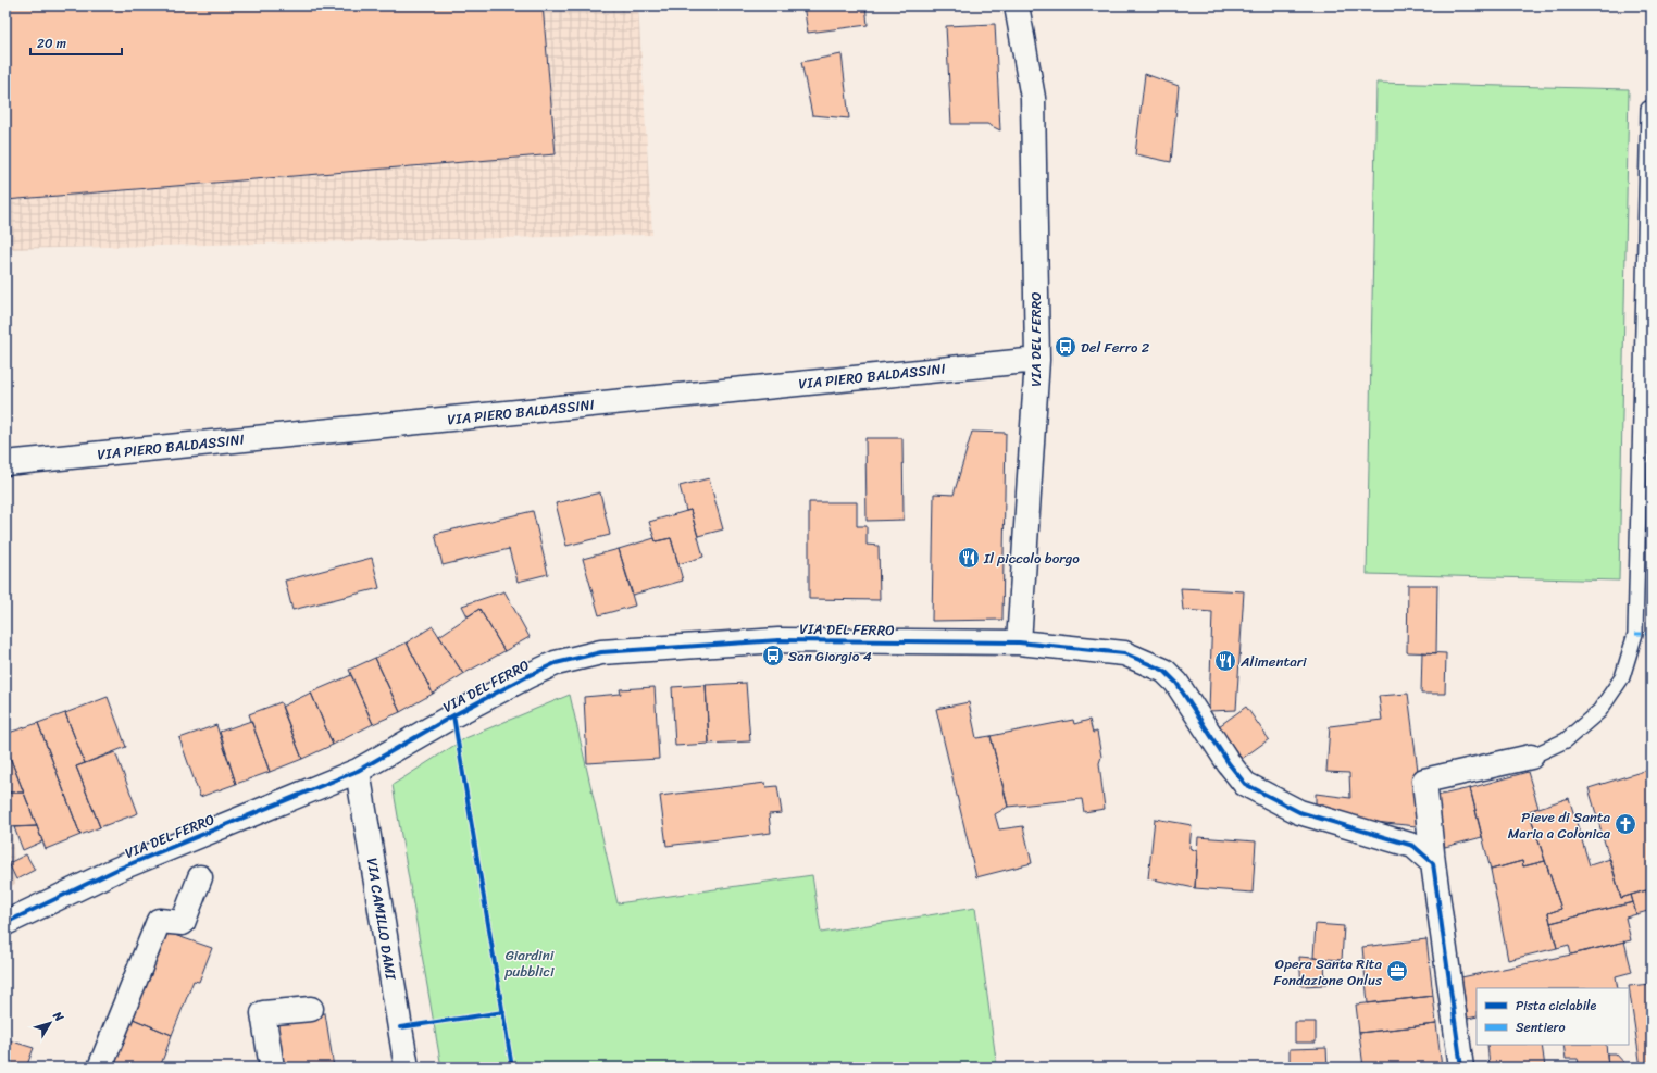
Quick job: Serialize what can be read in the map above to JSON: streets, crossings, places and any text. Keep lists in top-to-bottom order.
{
  "streets": {
    "street": ["VIA DEL FERRO", "VIA PIERO BALDASSINI", "VIA CAMILLO DAMI"]
  },
  "crossings": [
    ["VIA DEL FERRO", "VIA PIERO BALDASSINI"],
    ["VIA DEL FERRO", "VIA CAMILLO DAMI"]
  ],
  "parks": ["Giardini pubblici"],
  "places": {
    "bus stop": ["Del Ferro 2", "San Giorgio 4"],
    "restaurant": ["Il piccolo borgo", "Alimentari"],
    "church": ["Pieve di Santa Maria a Colonica"],
    "office": ["Opera Santa Rita Fondazione Onlus"]
  },
  "legend": ["Pista ciclabile", "Sentiero"],
  "scale_bar": "20 m",
  "north": "top right"
}
